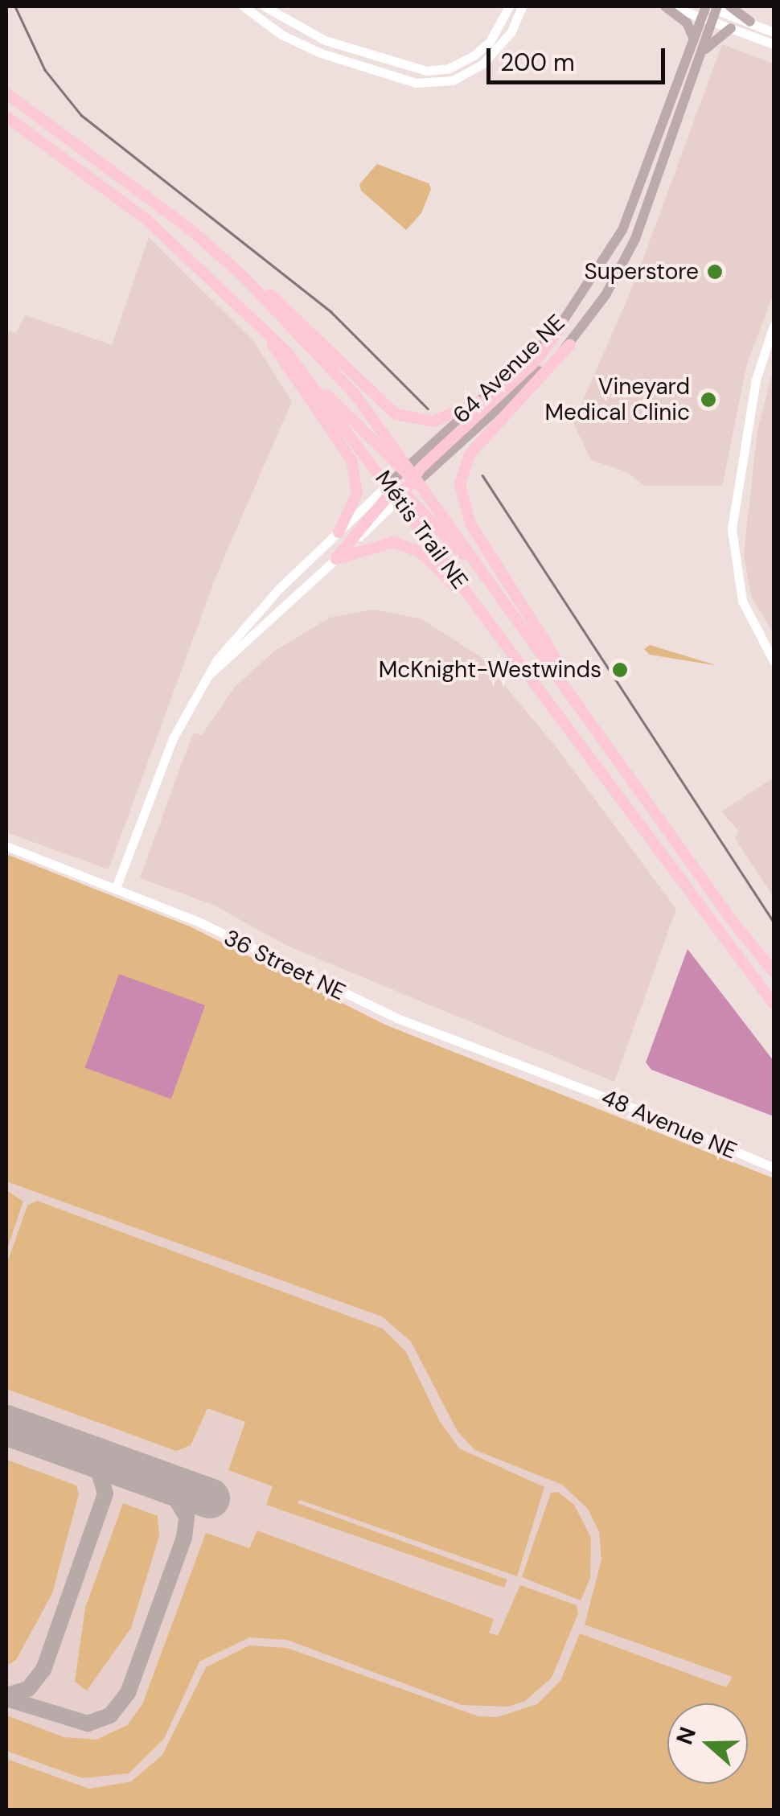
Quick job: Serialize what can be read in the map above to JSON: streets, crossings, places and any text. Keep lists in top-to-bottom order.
{
  "streets": {
    "main road": ["64 Avenue NE", "Métis Trail NE"],
    "street": ["36 Street NE", "48 Avenue NE"]
  },
  "crossings": [
    ["64 Avenue NE", "Métis Trail NE"],
    ["64 Avenue NE", "36 Street NE"],
    ["36 Street NE", "48 Avenue NE"]
  ],
  "places": ["Superstore", "Vineyard Medical Clinic", "McKnight-Westwinds"],
  "scale_bar": "200 m",
  "north": "left"
}
